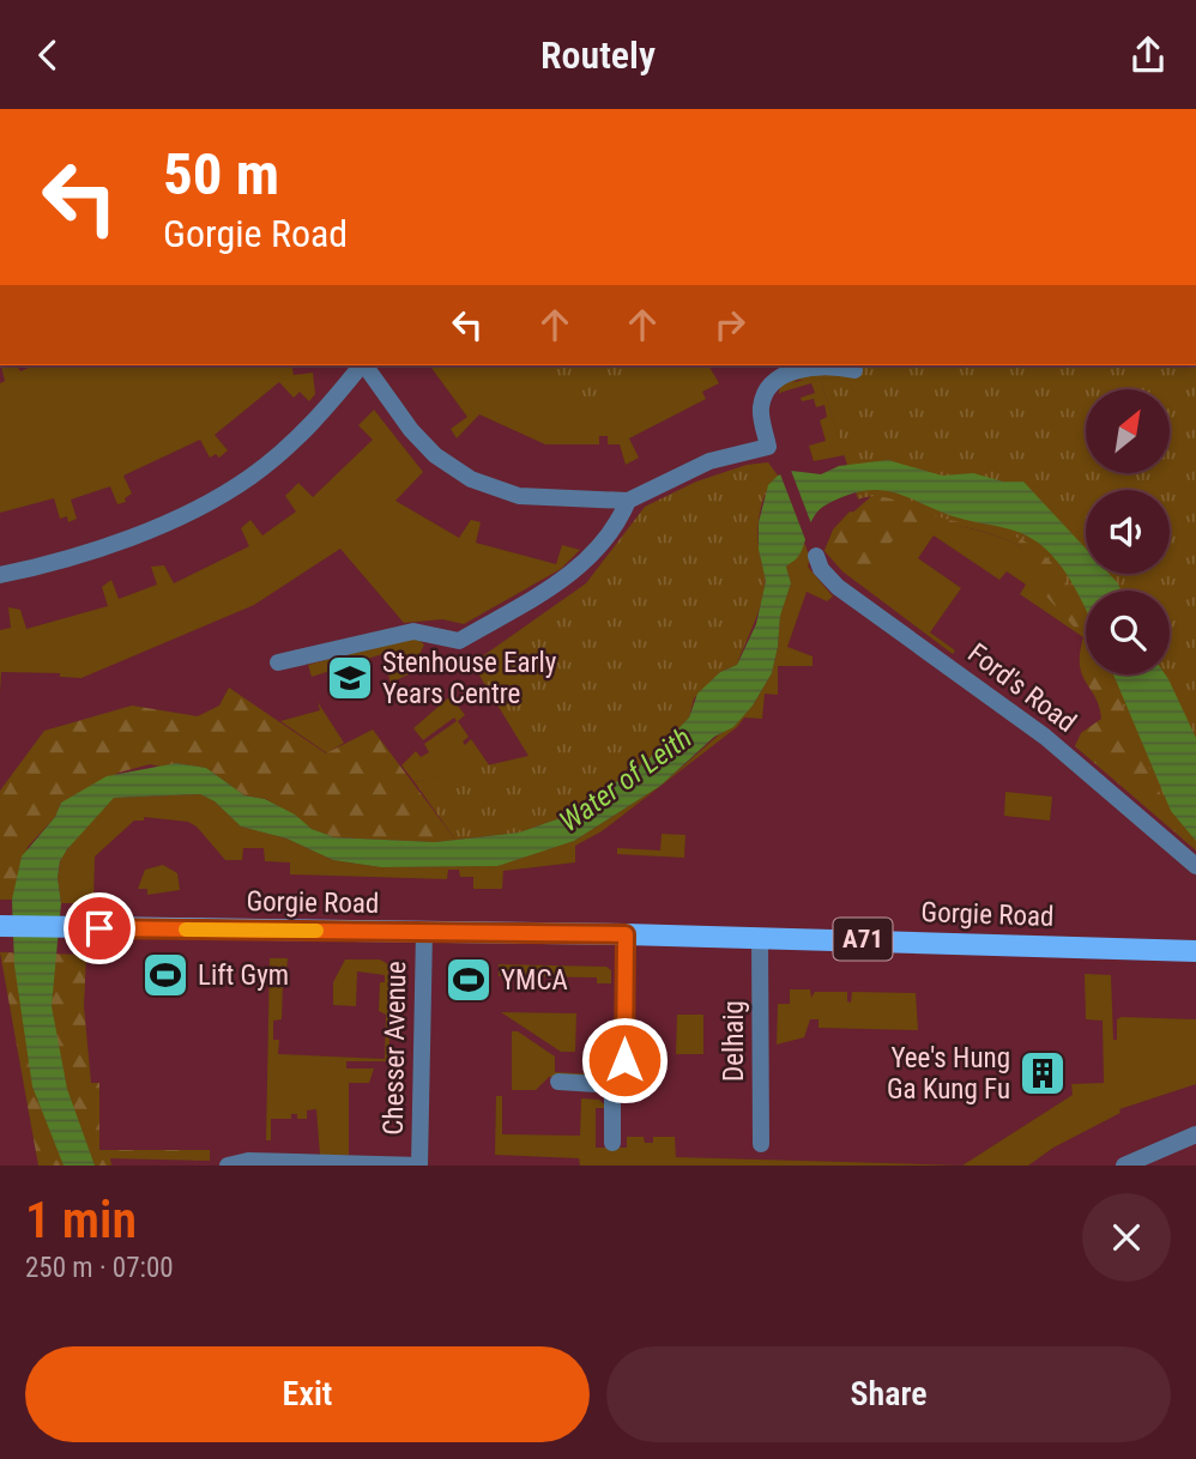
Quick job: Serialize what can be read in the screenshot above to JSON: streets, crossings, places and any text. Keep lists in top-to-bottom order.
{
  "streets": {
    "main road": ["Gorgie Road", "A71"],
    "street": ["Ford's Road", "Delhaig", "Chesser Avenue"]
  },
  "crossings": [
    ["Gorgie Road", "Delhaig"],
    ["Gorgie Road", "Chesser Avenue"]
  ],
  "water": ["Water of Leith"],
  "places": {
    "school or university": ["Stenhouse Early Years Centre"],
    "sports": ["Lift Gym", "YMCA"],
    "building": ["Yee's Hung Ga Kung Fu"]
  },
  "north": "top right",
  "page": {
    "header": "Routely",
    "turn": ["50 m", "Gorgie Road"],
    "heading": ["1 min", "250 m · 07:00"],
    "buttons": ["Exit", "Share"]
  }
}
